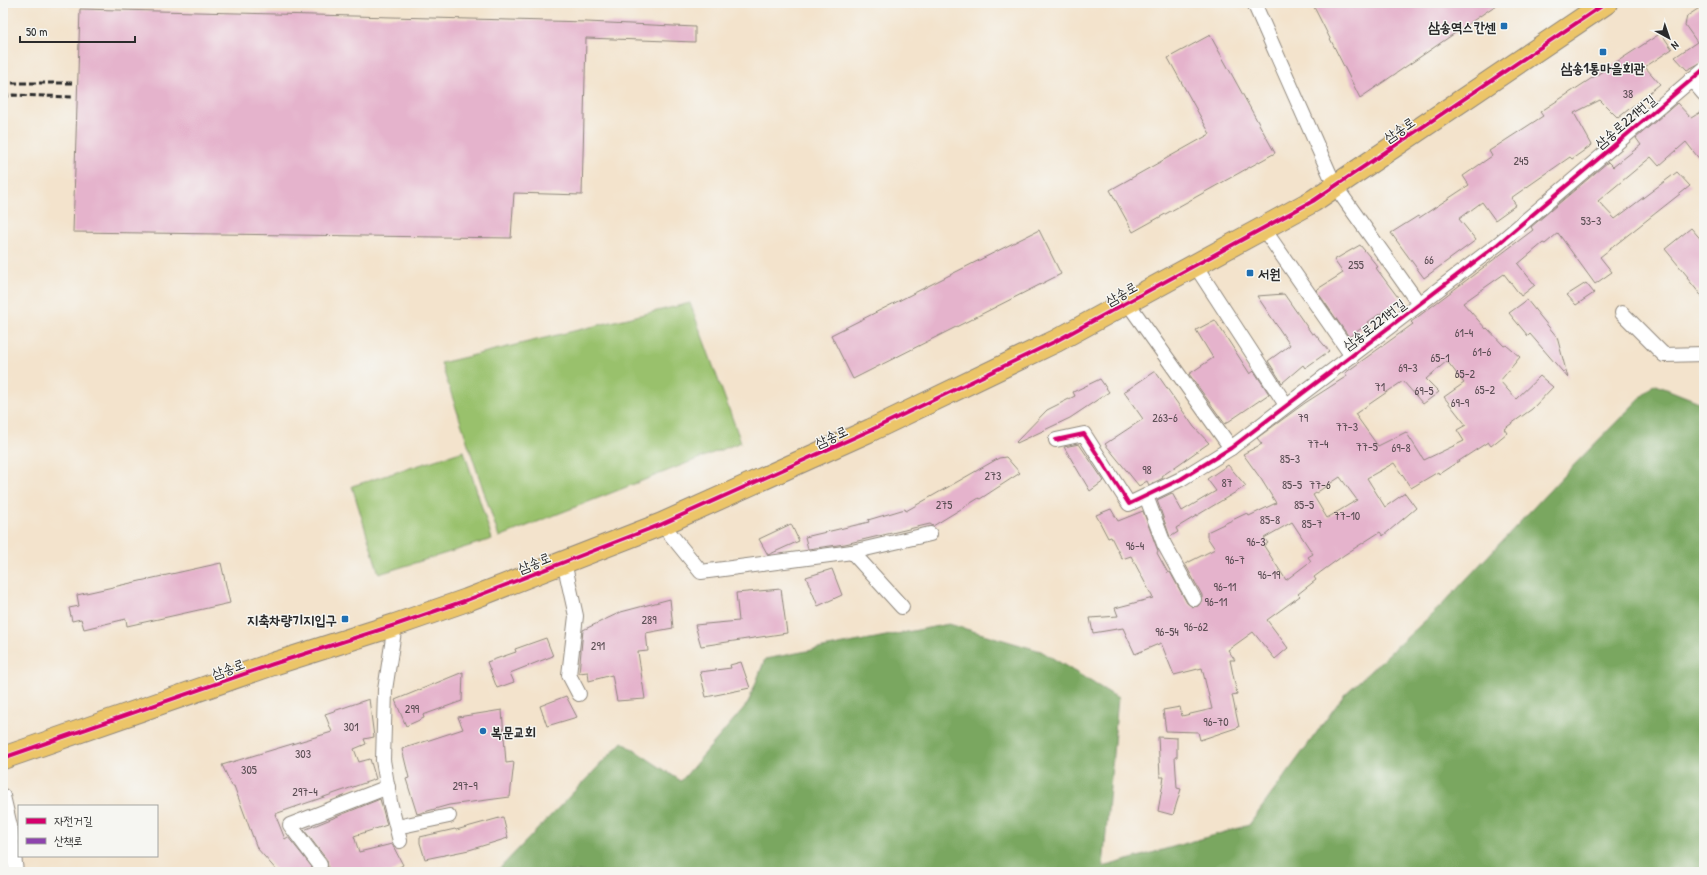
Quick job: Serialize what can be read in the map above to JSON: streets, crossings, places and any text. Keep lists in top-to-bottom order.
{
  "streets": {
    "main road": ["삼송로"],
    "street": ["삼송로221번길"]
  },
  "crossings": [
    ["삼송로221번길", "삼송로"]
  ],
  "places": {
    "transit": [
      "삼송역스칸센",
      "삼송1통마을회관",
      "서원",
      "지축차량기지입구"
    ],
    "other": ["복문교회"]
  },
  "house_numbers": [
    "38",
    "245",
    "53-3",
    "66",
    "255",
    "61-4",
    "61-6",
    "65-1",
    "69-3",
    "65-2",
    "71",
    "65-2",
    "69-5",
    "69-9",
    "263-6",
    "79",
    "77-3",
    "77-4",
    "77-5",
    "69-8",
    "85-3",
    "98",
    "273",
    "87",
    "85-5",
    "77-6",
    "275",
    "85-5",
    "77-10",
    "85-8",
    "85-7",
    "96-3",
    "96-4",
    "96-7",
    "96-19",
    "96-11",
    "96-11",
    "289",
    "96-62",
    "96-54",
    "291",
    "299",
    "96-70",
    "301",
    "303",
    "305",
    "297-9",
    "297-4"
  ],
  "legend": ["자전거길", "산책로"],
  "scale_bar": "50 m",
  "north": "bottom right"
}
